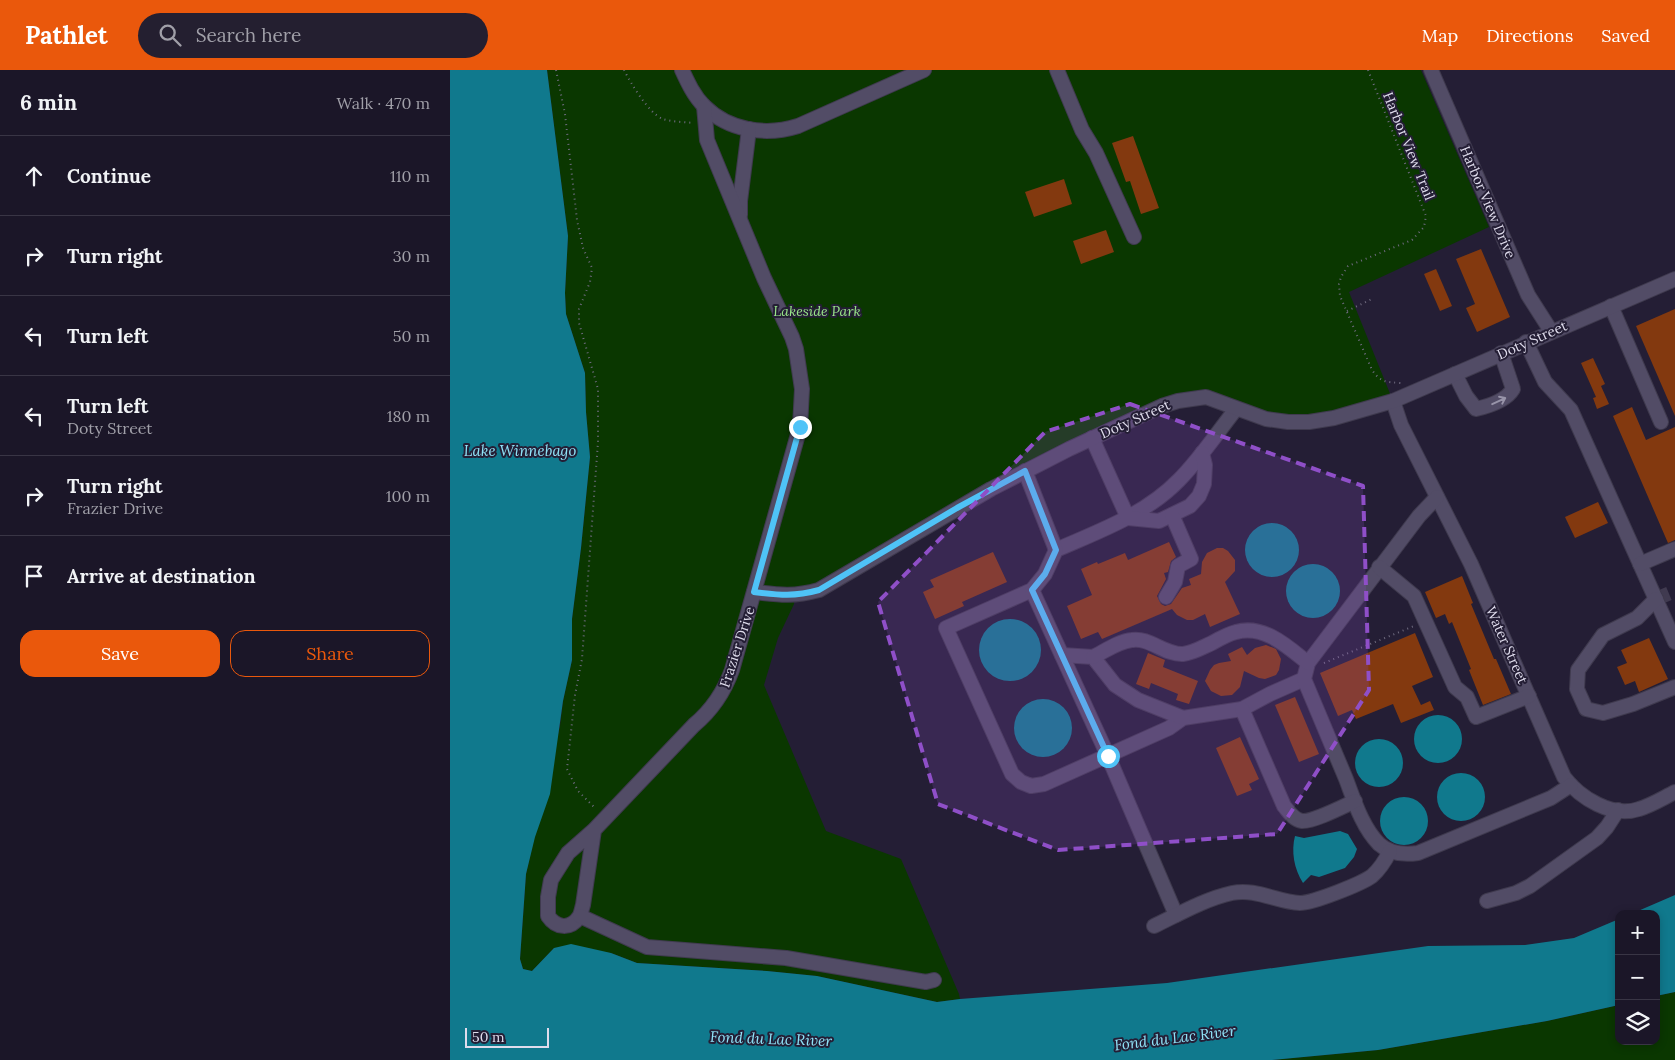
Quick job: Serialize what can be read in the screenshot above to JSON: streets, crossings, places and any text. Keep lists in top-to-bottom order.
{
  "streets": {
    "street": [
      "Harbor View Drive",
      "Doty Street",
      "Water Street",
      "Frazier Drive"
    ],
    "path": ["Harbor View Trail"]
  },
  "crossings": [
    ["Harbor View Drive", "Doty Street"],
    ["Doty Street", "Water Street"],
    ["Doty Street", "Frazier Drive"]
  ],
  "water": ["Lake Winnebago", "Fond du Lac River"],
  "parks": ["Lakeside Park"],
  "scale_bar": "50 m",
  "page": {
    "header": "Pathlet",
    "search": "Search here",
    "nav": ["Map", "Directions", "Saved"],
    "heading": ["6 min", "Walk · 470 m"],
    "list": [
      ["Continue", "110 m"],
      ["Turn right", "30 m"],
      ["Turn left", "50 m"],
      ["Turn left", "Doty Street", "180 m"],
      ["Turn right", "Frazier Drive", "100 m"],
      "Arrive at destination"
    ],
    "buttons": ["Save", "Share"],
    "map_buttons": ["+", "−"],
    "scale": "50 m"
  }
}
